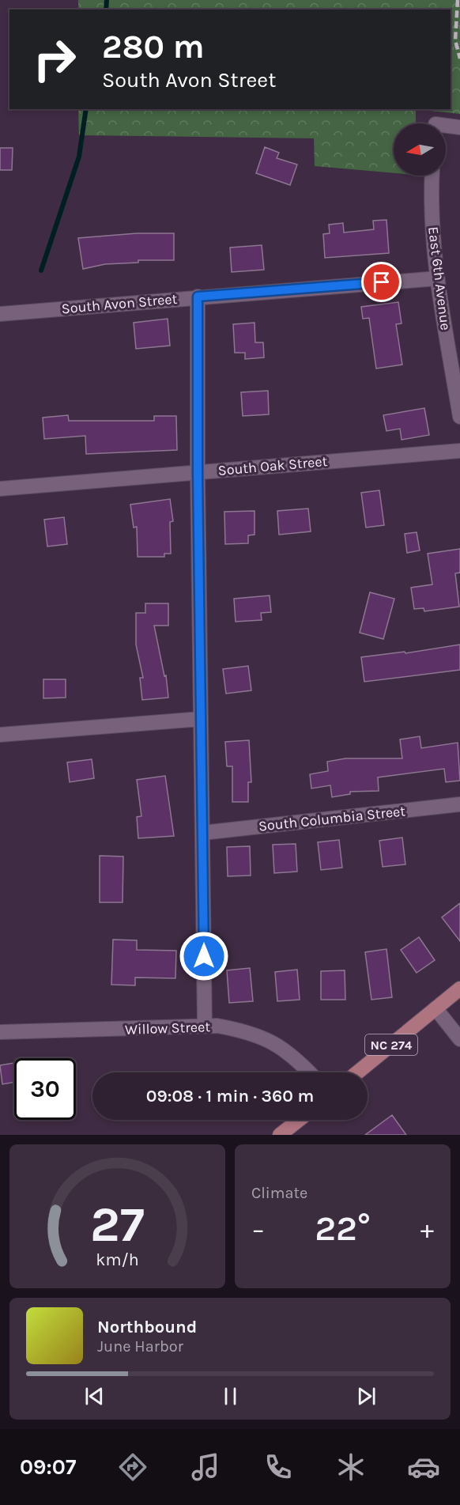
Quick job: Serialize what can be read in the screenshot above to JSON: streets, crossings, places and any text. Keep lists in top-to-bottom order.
{
  "streets": {
    "main road": ["NC 274"],
    "street": [
      "East 6th Avenue",
      "South Avon Street",
      "South Oak Street",
      "South Columbia Street",
      "Willow Street"
    ]
  },
  "crossings": [
    ["East 6th Avenue", "South Avon Street"]
  ],
  "north": "left",
  "page": {
    "turn": ["280 m", "South Avon Street"],
    "limit": "30",
    "trip": "09:08 · 1 min · 360 m",
    "tile": "Climate",
    "heat": ["−", "22°", "+"],
    "song": ["Northbound", "June Harbor"],
    "tabs": "09:07",
    "gauge": ["27", "km/h"]
  }
}
